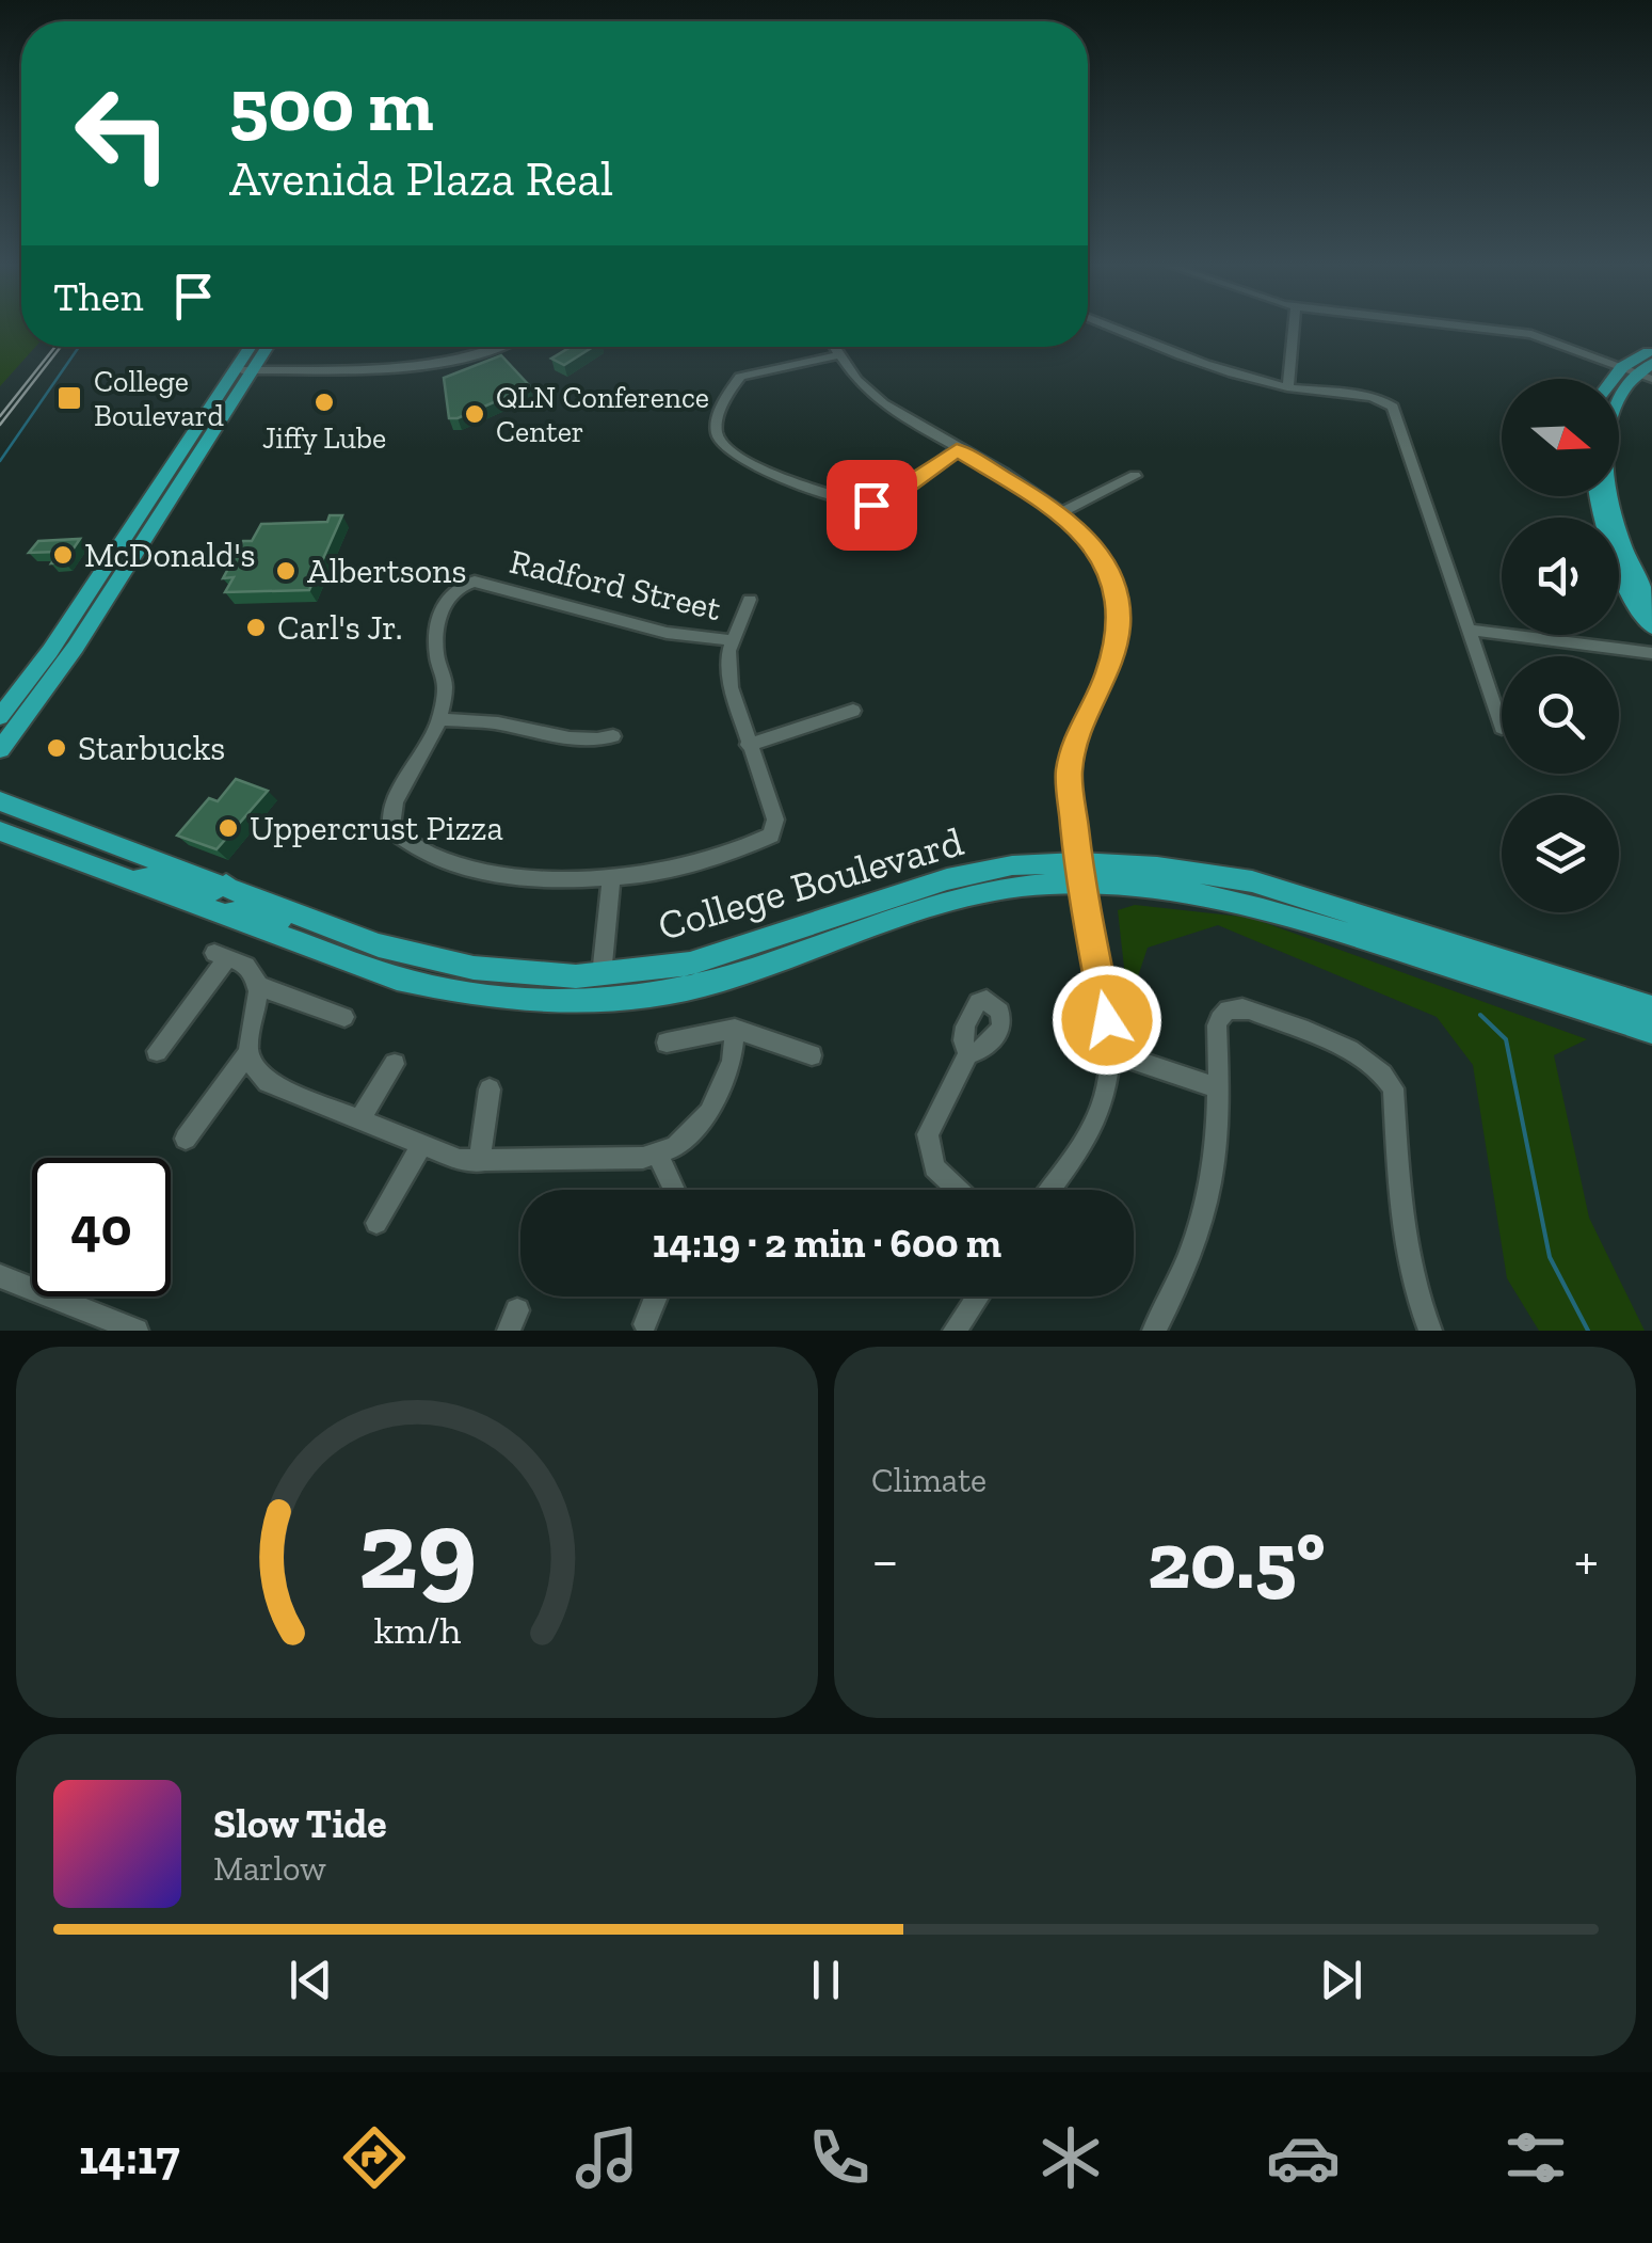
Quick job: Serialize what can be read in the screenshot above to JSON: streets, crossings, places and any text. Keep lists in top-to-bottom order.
{
  "streets": {
    "main road": ["College Boulevard"],
    "street": ["Radford Street"]
  },
  "places": {
    "transit": ["College Boulevard"],
    "other": [
      "Jiffy Lube",
      "QLN Conference Center",
      "McDonald's",
      "Albertsons",
      "Carl's Jr.",
      "Starbucks",
      "Uppercrust Pizza"
    ]
  },
  "north": "right",
  "page": {
    "turn": ["500 m", "Avenida Plaza Real"],
    "then": "Then",
    "limit": "40",
    "trip": "14:19 · 2 min · 600 m",
    "tile": "Climate",
    "heat": ["−", "20.5°", "+"],
    "song": ["Slow Tide", "Marlow"],
    "tabs": "14:17",
    "gauge": ["29", "km/h"]
  }
}
